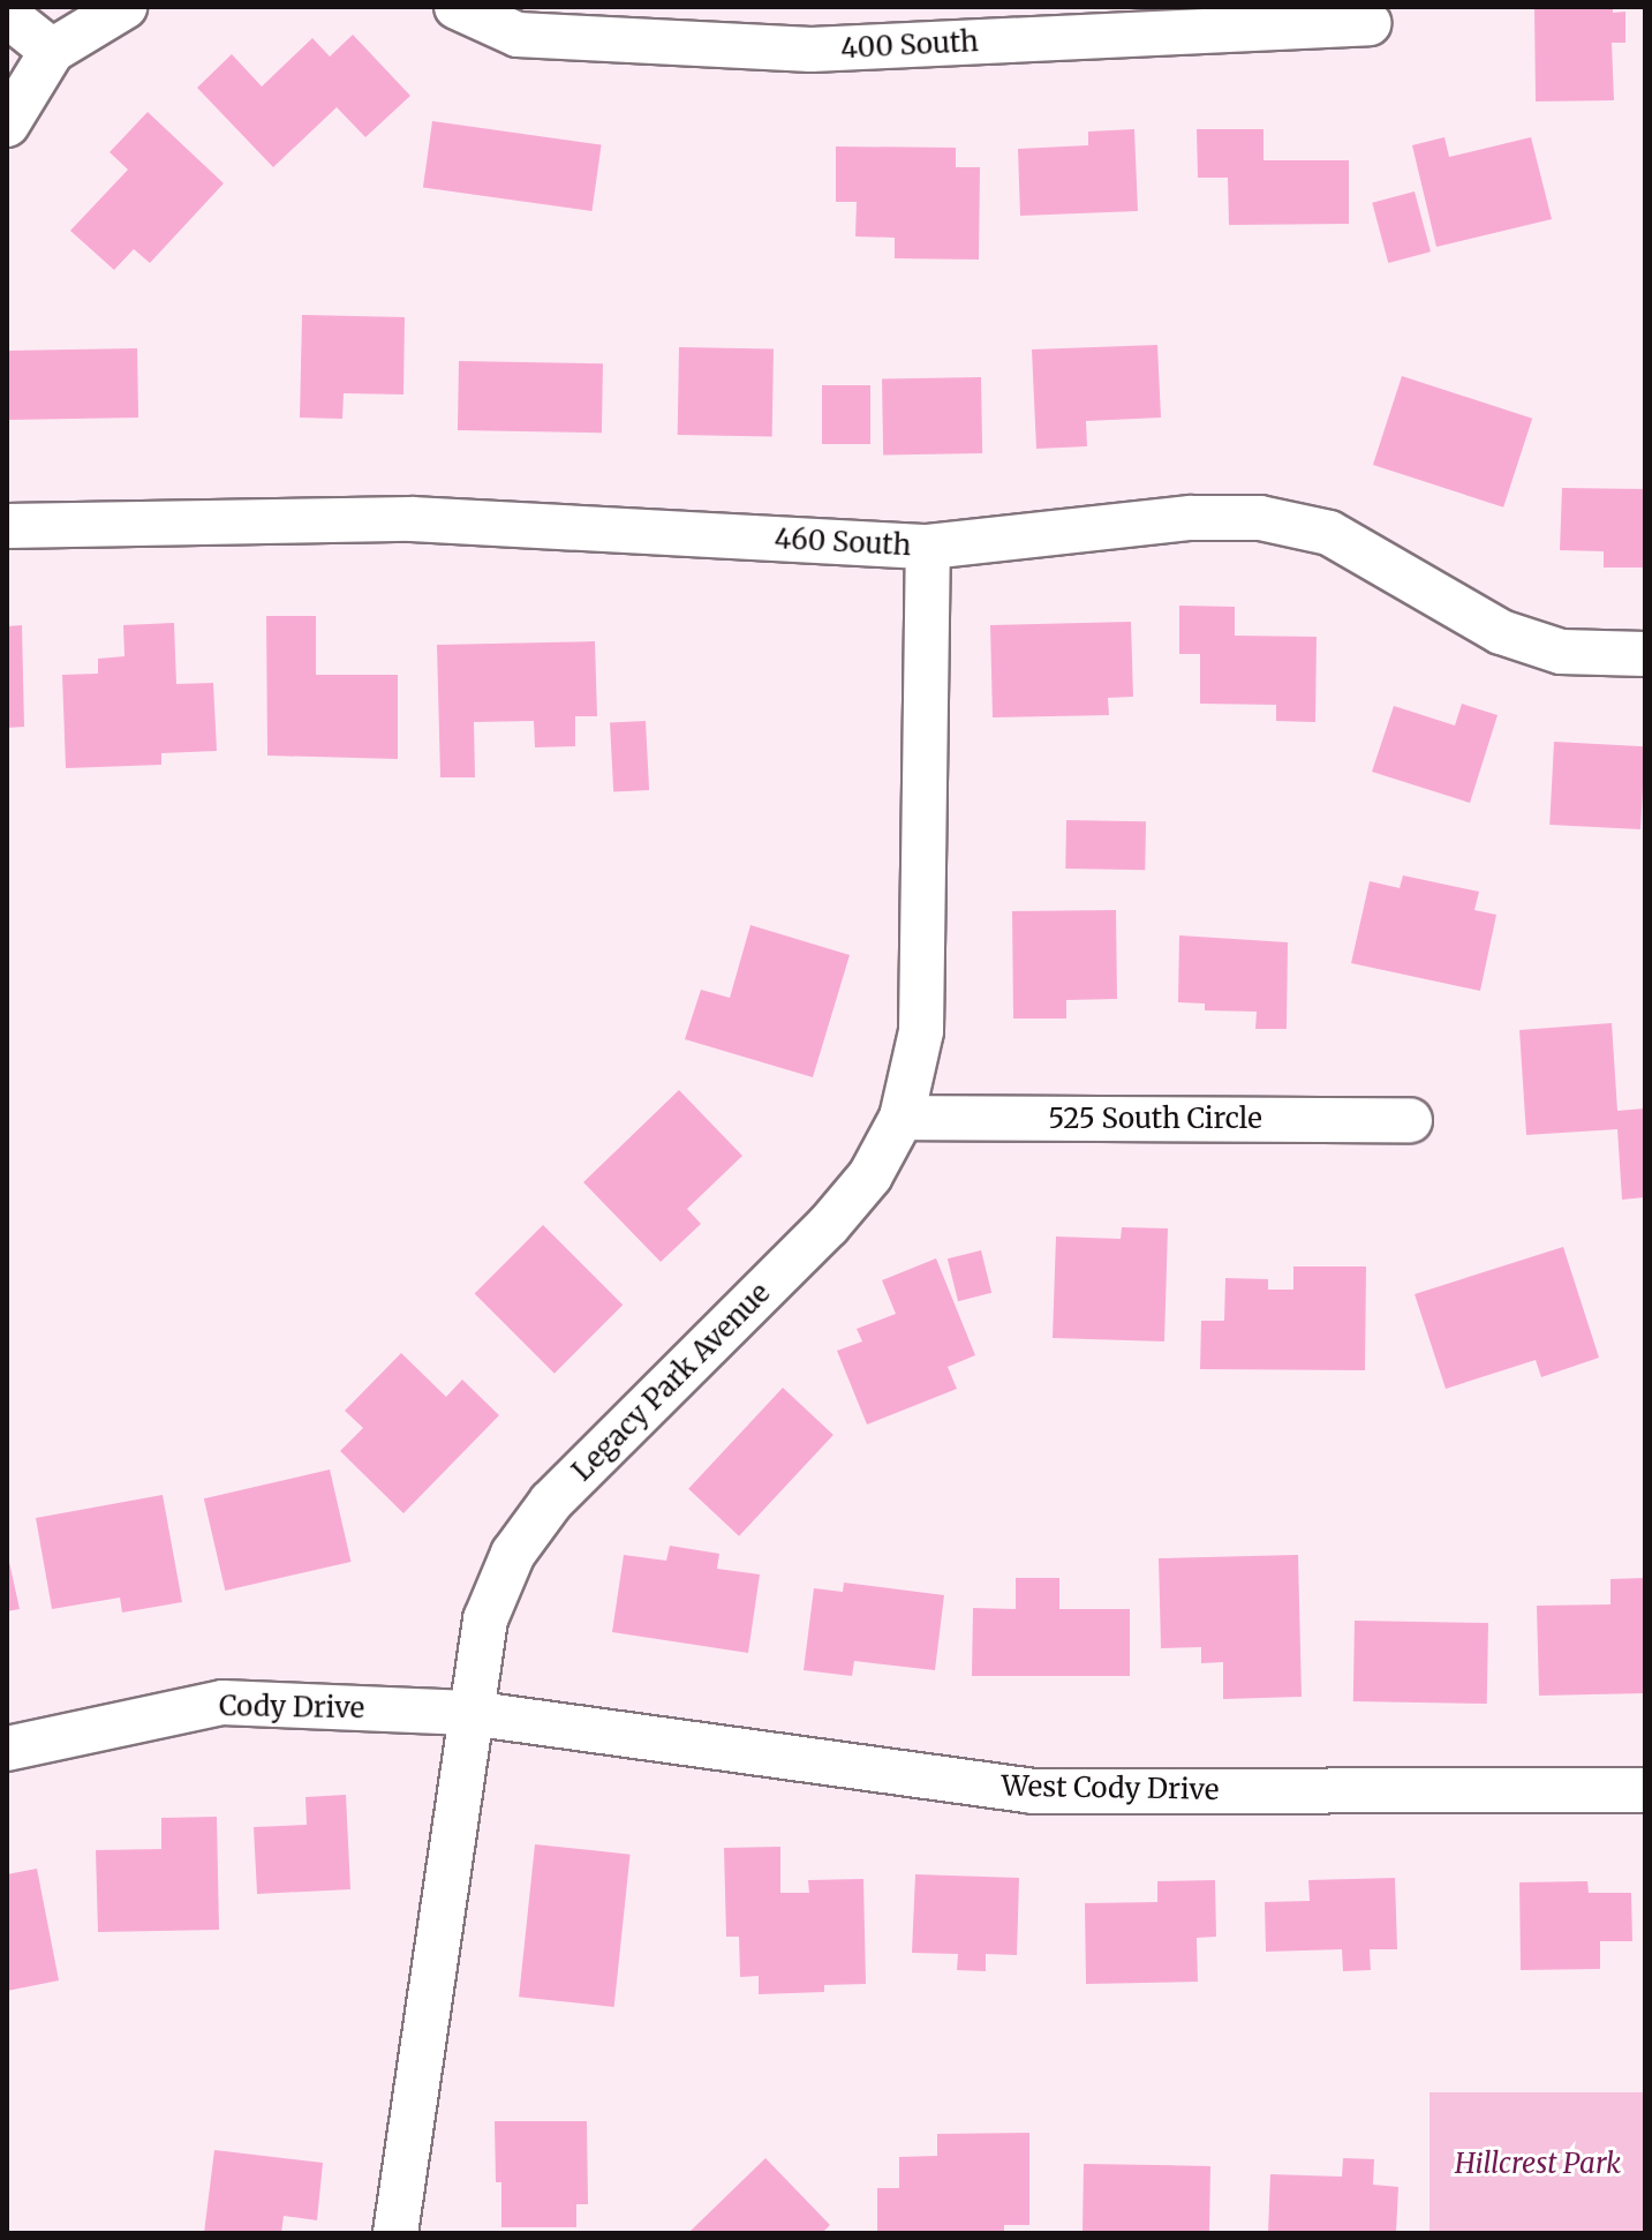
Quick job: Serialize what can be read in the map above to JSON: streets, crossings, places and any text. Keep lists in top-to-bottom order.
{
  "streets": {
    "street": [
      "400 South",
      "460 South",
      "525 South Circle",
      "Legacy Park Avenue",
      "Cody Drive",
      "West Cody Drive"
    ]
  },
  "crossings": [
    ["460 South", "Legacy Park Avenue"],
    ["525 South Circle", "Legacy Park Avenue"],
    ["Legacy Park Avenue", "Cody Drive"],
    ["Legacy Park Avenue", "West Cody Drive"],
    ["Cody Drive", "West Cody Drive"]
  ],
  "parks": ["Hillcrest Park"]
}
